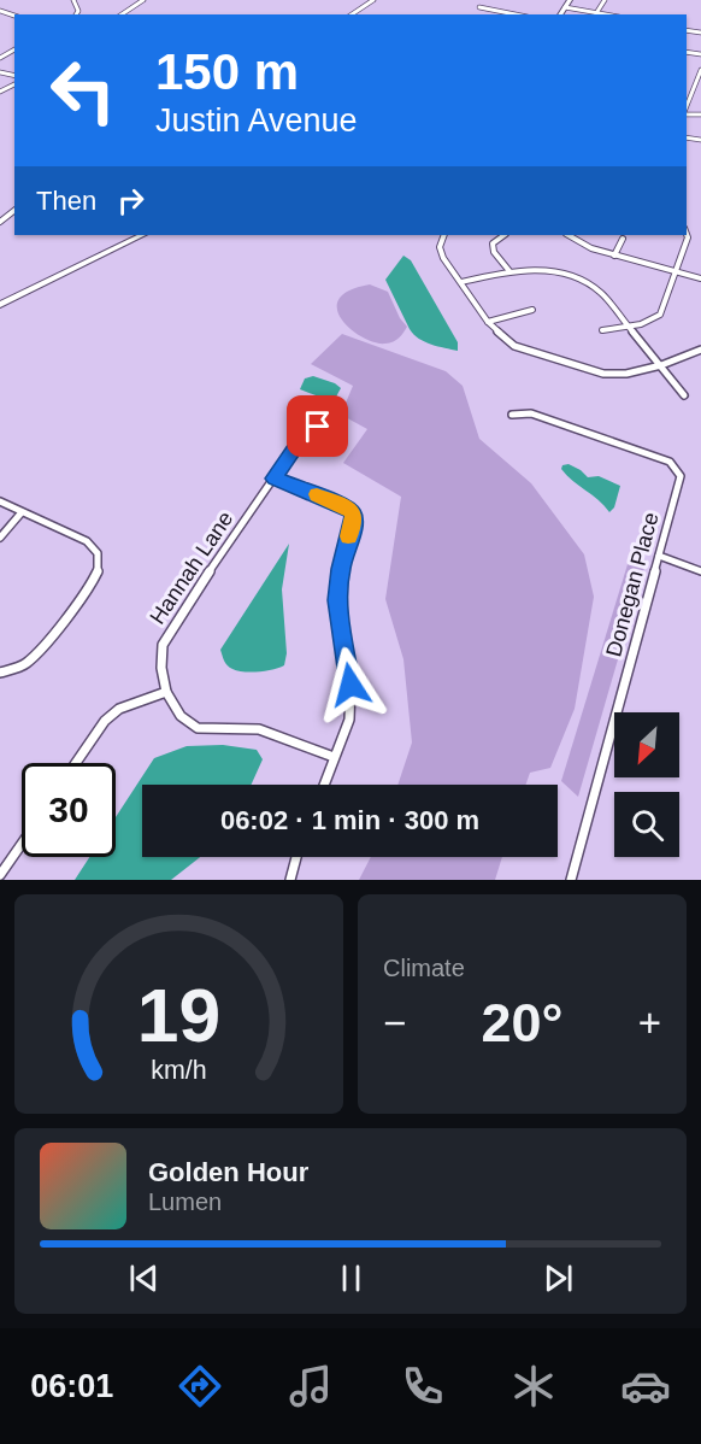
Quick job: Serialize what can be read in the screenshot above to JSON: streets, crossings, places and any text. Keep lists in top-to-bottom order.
{
  "streets": {
    "street": ["Hannah Lane", "Donegan Place"]
  },
  "north": "bottom left",
  "page": {
    "turn": ["150 m", "Justin Avenue"],
    "then": "Then",
    "limit": "30",
    "trip": "06:02 · 1 min · 300 m",
    "tile": "Climate",
    "heat": ["−", "20°", "+"],
    "song": ["Golden Hour", "Lumen"],
    "tabs": "06:01",
    "gauge": ["19", "km/h"]
  }
}
